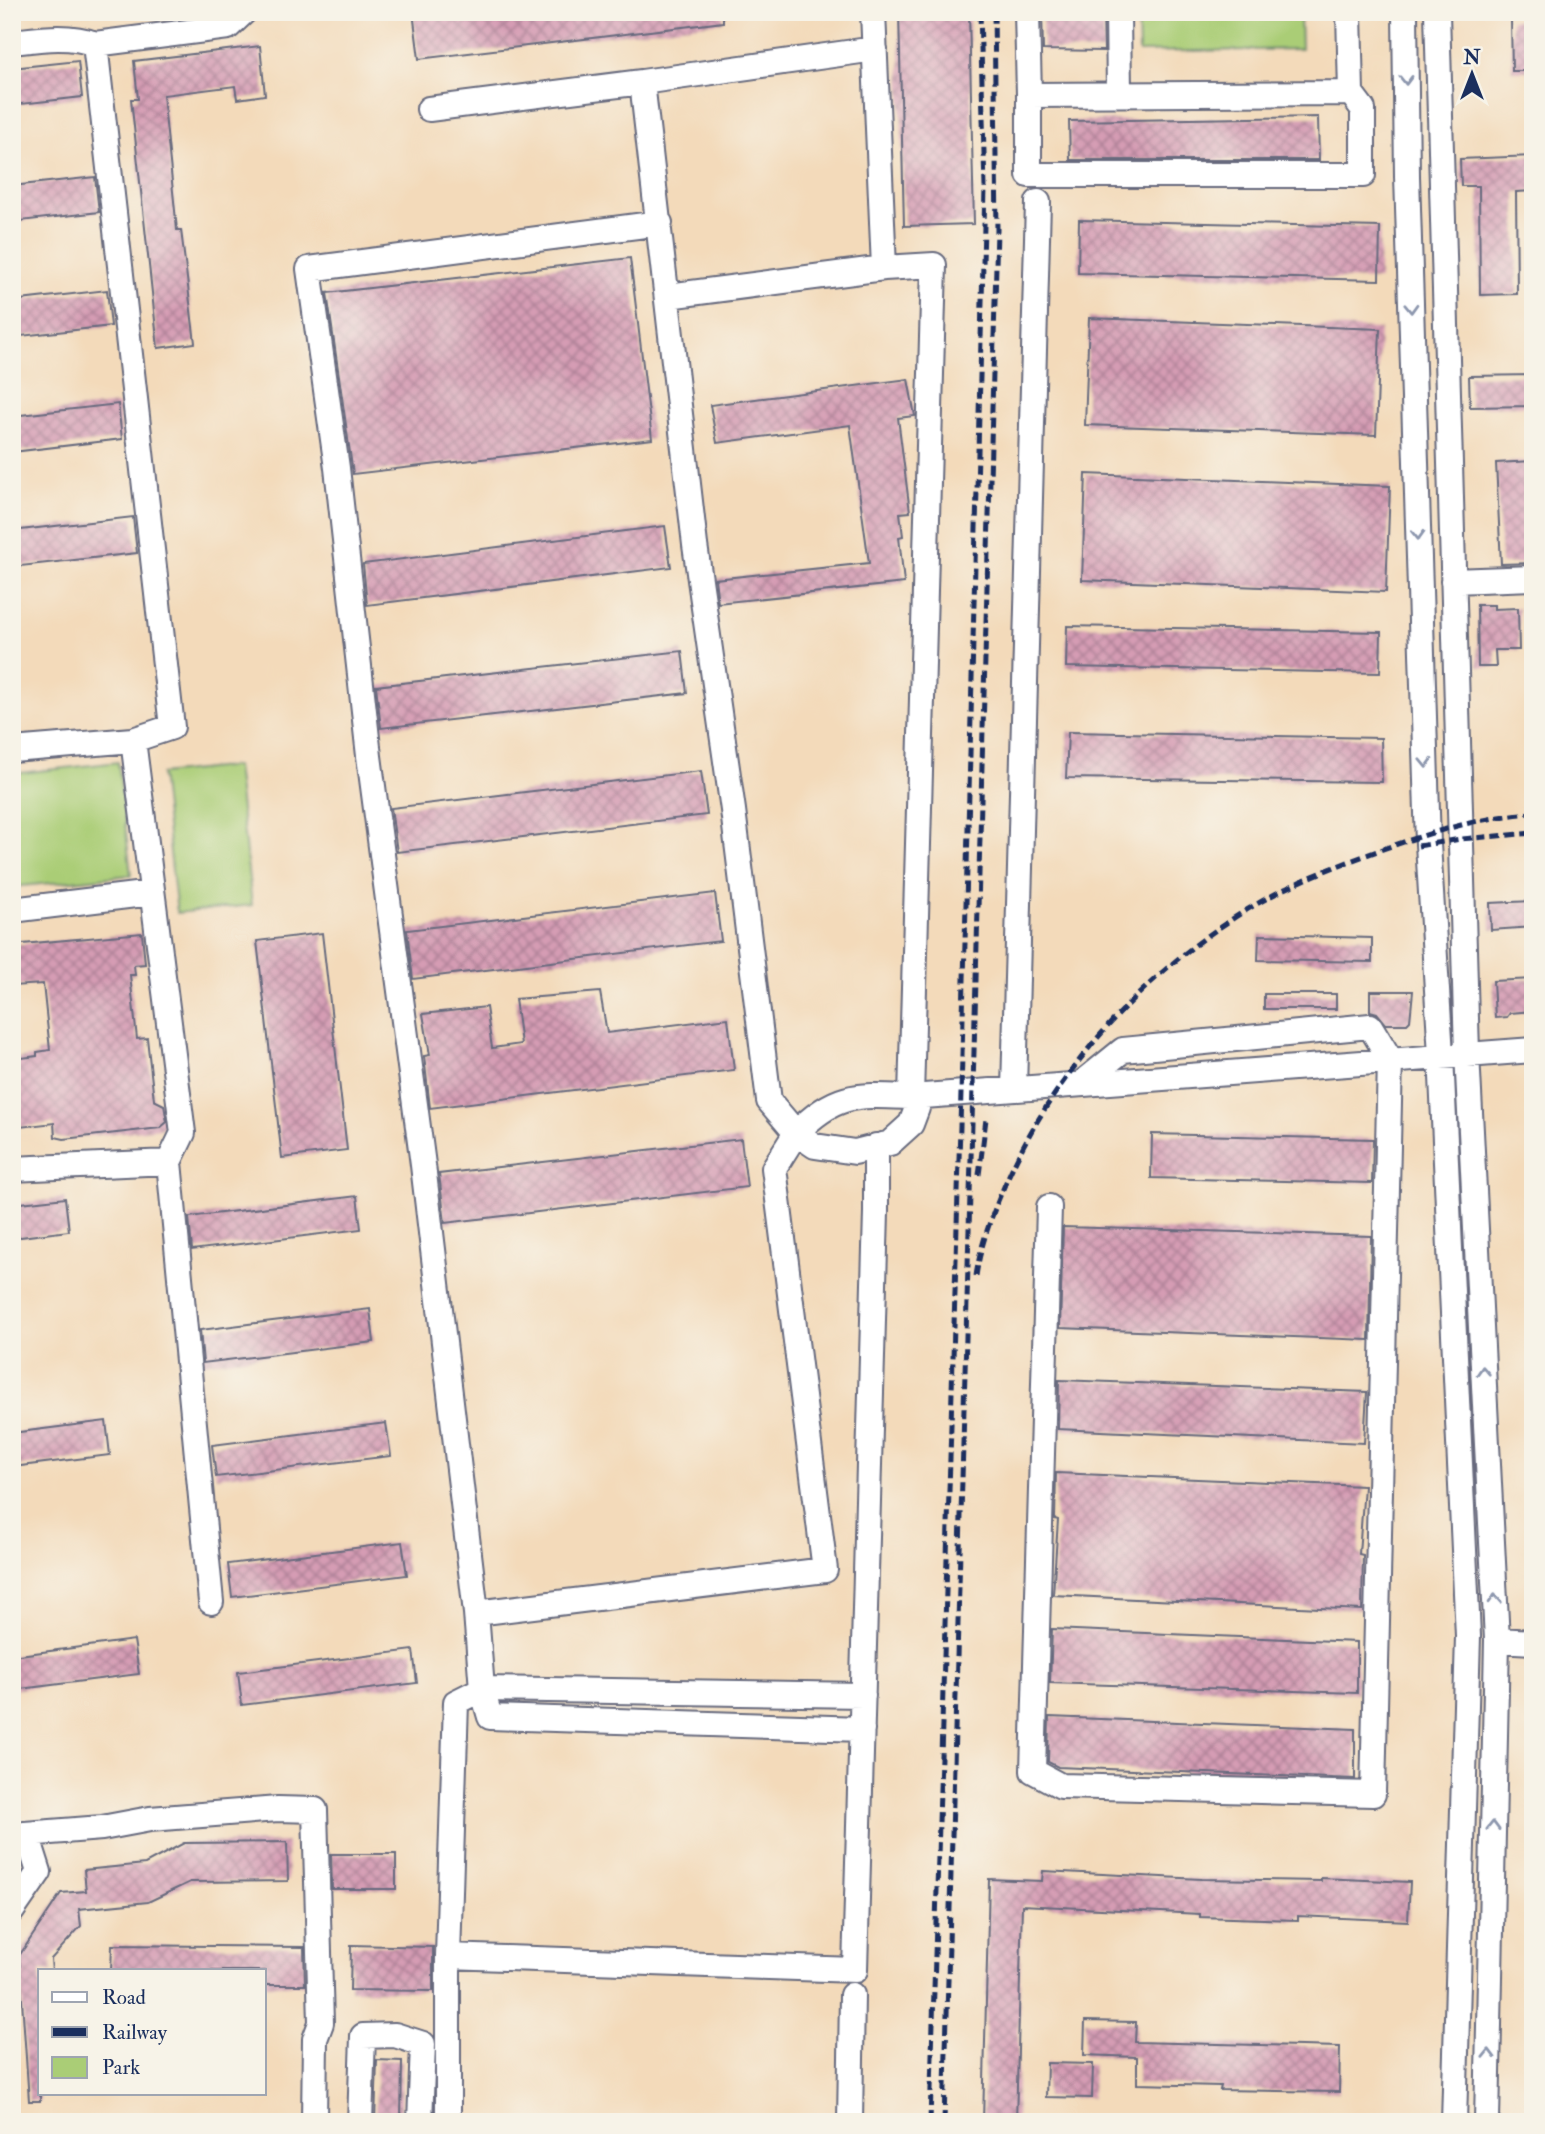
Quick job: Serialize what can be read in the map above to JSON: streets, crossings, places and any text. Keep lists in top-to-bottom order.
{
  "legend": ["Road", "Railway", "Park"],
  "north": "top"
}
